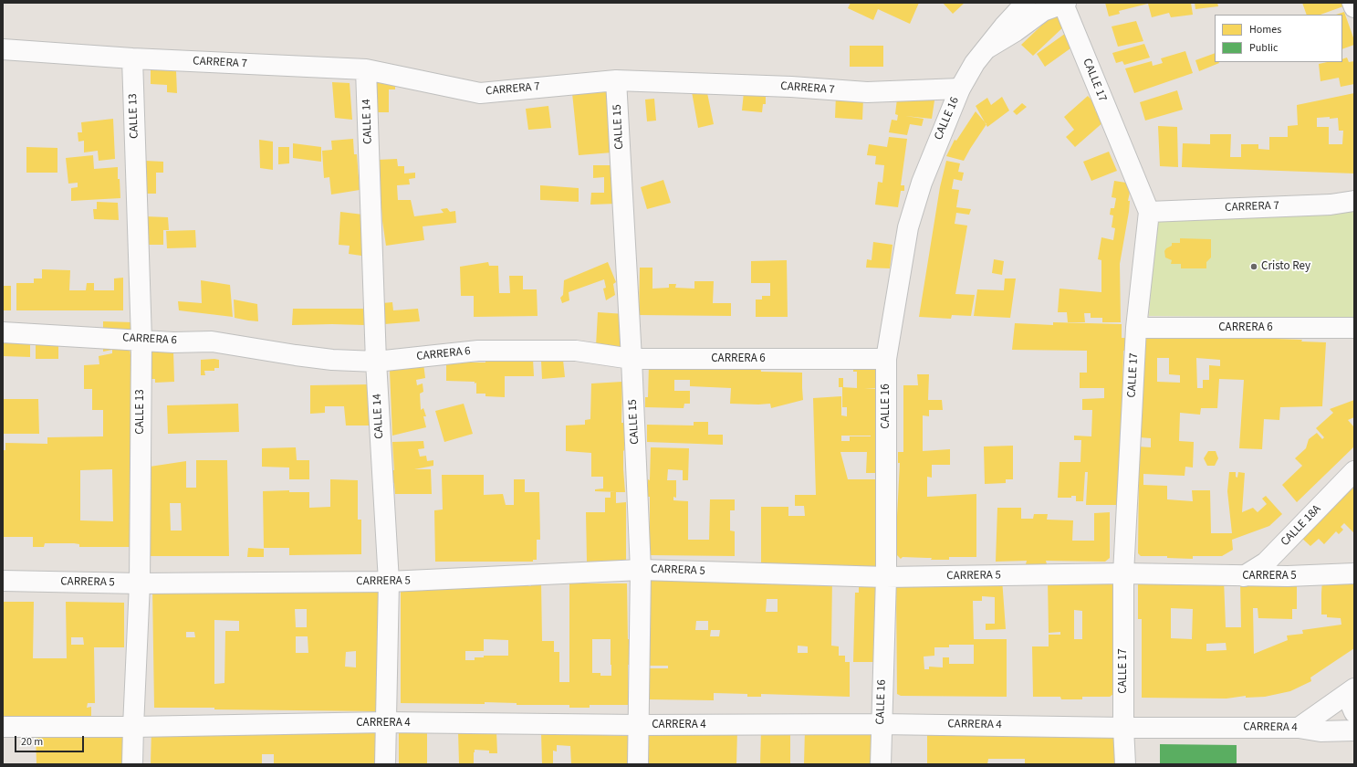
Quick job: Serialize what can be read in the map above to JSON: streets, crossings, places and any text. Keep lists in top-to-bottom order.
{
  "streets": {
    "street": [
      "CARRERA 7",
      "CALLE 17",
      "CALLE 13",
      "CALLE 16",
      "CALLE 14",
      "CALLE 15",
      "CARRERA 6",
      "CALLE 18A",
      "CARRERA 5",
      "CARRERA 4"
    ]
  },
  "crossings": [
    ["CARRERA 7", "CALLE 17"],
    ["CARRERA 7", "CALLE 13"],
    ["CARRERA 7", "CALLE 16"],
    ["CARRERA 7", "CALLE 14"],
    ["CARRERA 7", "CALLE 15"],
    ["CALLE 17", "CARRERA 6"],
    ["CALLE 17", "CARRERA 5"],
    ["CALLE 17", "CARRERA 4"],
    ["CALLE 13", "CARRERA 6"],
    ["CALLE 13", "CARRERA 5"],
    ["CALLE 13", "CARRERA 4"],
    ["CALLE 16", "CARRERA 6"],
    ["CALLE 16", "CARRERA 5"],
    ["CALLE 16", "CARRERA 4"],
    ["CALLE 14", "CARRERA 6"],
    ["CALLE 14", "CARRERA 5"],
    ["CALLE 14", "CARRERA 4"],
    ["CALLE 15", "CARRERA 6"],
    ["CALLE 15", "CARRERA 5"],
    ["CALLE 15", "CARRERA 4"],
    ["CALLE 18A", "CARRERA 5"]
  ],
  "places": ["Cristo Rey"],
  "legend": ["Homes", "Public"],
  "scale_bar": "20 m"
}
